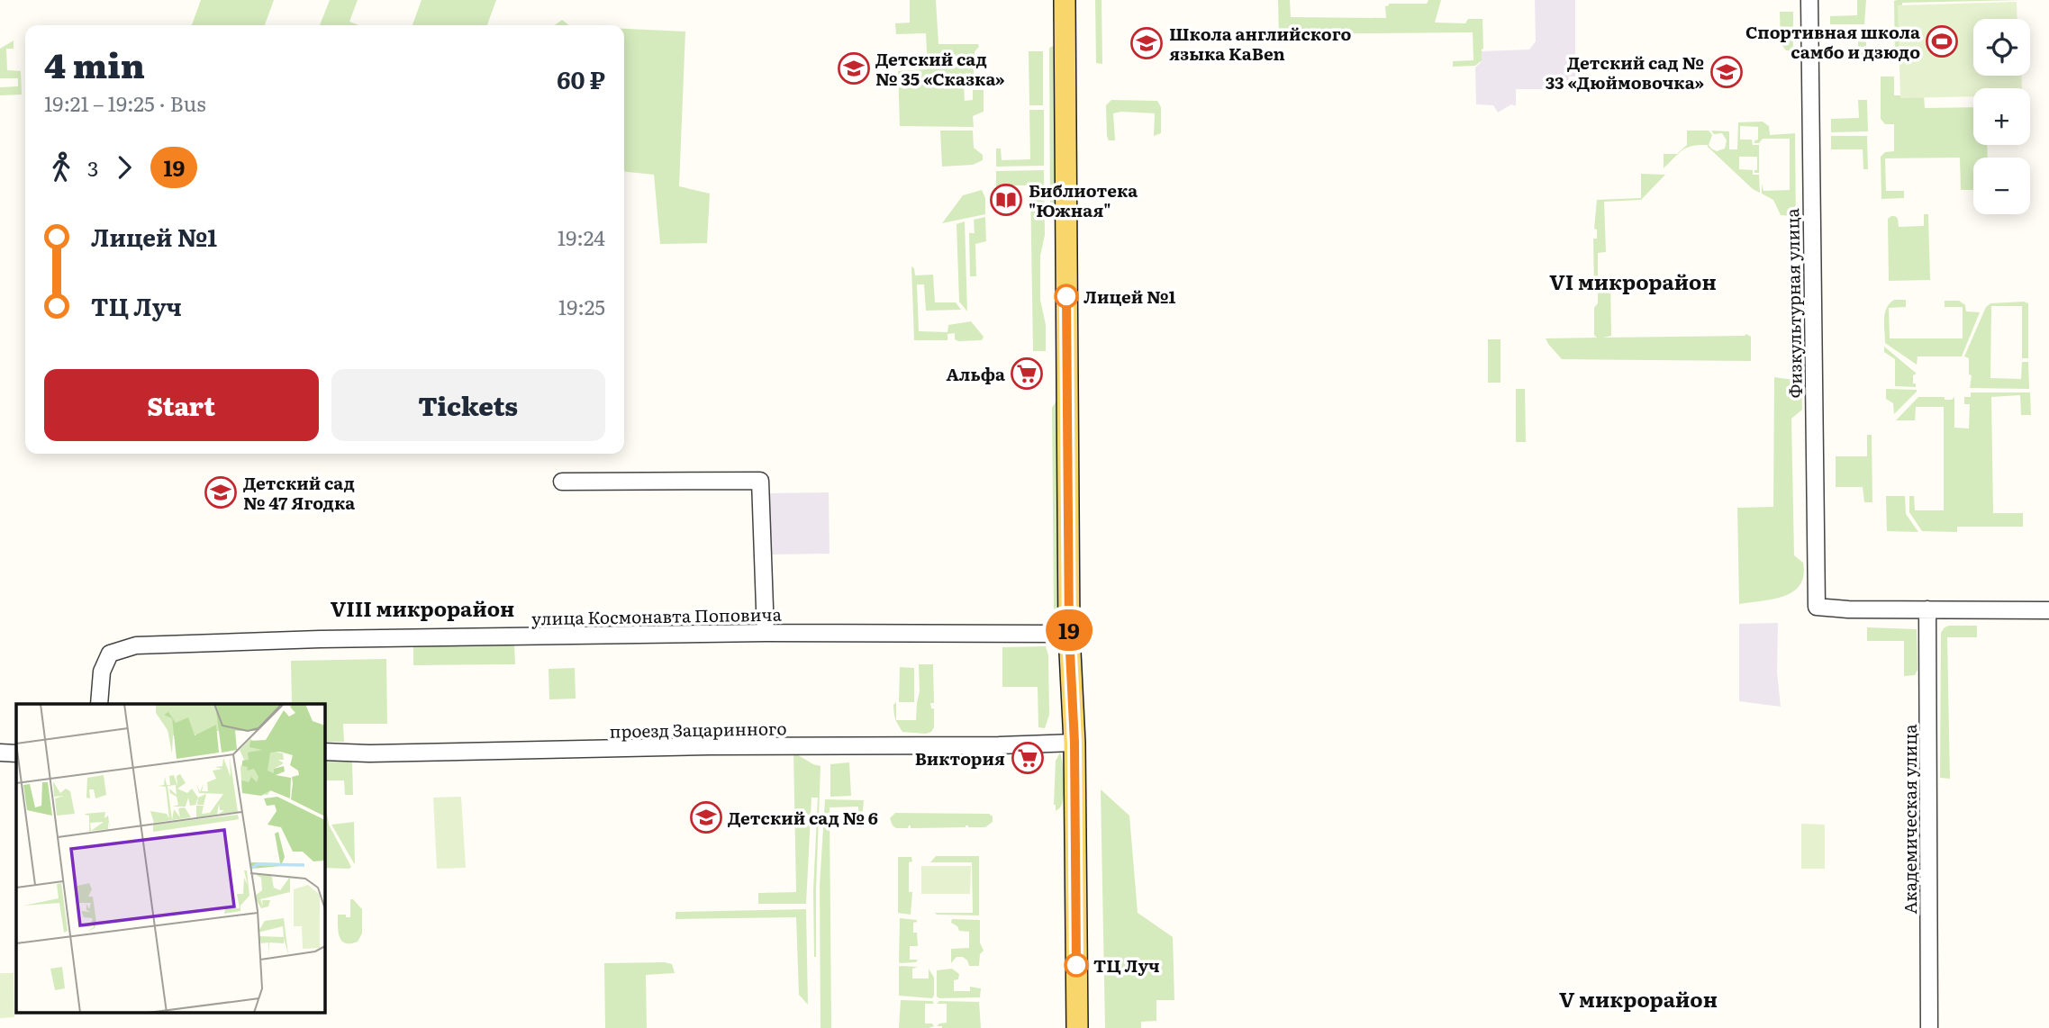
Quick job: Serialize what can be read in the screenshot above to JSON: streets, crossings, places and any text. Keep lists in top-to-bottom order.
{
  "streets": {
    "street": [
      "Физкультурная улица",
      "улица Космонавта Поповича",
      "проезд Зацаринного",
      "Академическая улица"
    ]
  },
  "crossings": [
    ["Физкультурная улица", "Академическая улица"]
  ],
  "districts": ["VI микрорайон", "VIII микрорайон", "V микрорайон"],
  "places": {
    "sports": ["Спортивная школа самбо и дзюдо"],
    "school or university": [
      "Школа английского языка KaBen",
      "Детский сад № 35 «Сказка»",
      "Детский сад № 33 «Дюймовочка»",
      "Детский сад № 47 Ягодка",
      "Детский сад № 6"
    ],
    "library": ["Библиотека \"Южная\""],
    "other": ["Лицей №1", "ТЦ Луч"],
    "supermarket": ["Альфа", "Виктория"]
  },
  "lines": ["bus line 19"],
  "page": {
    "on_map": "19",
    "map_buttons": ["+", "−"],
    "heading": ["4 min", "19:21 – 19:25 · Bus", "60 ₽"],
    "legs": ["3", "19"],
    "list": [
      {
        "name": "Лицей №1",
        "value": "19:24"
      },
      {
        "name": "ТЦ Луч",
        "value": "19:25"
      }
    ],
    "buttons": ["Start", "Tickets"]
  }
}
